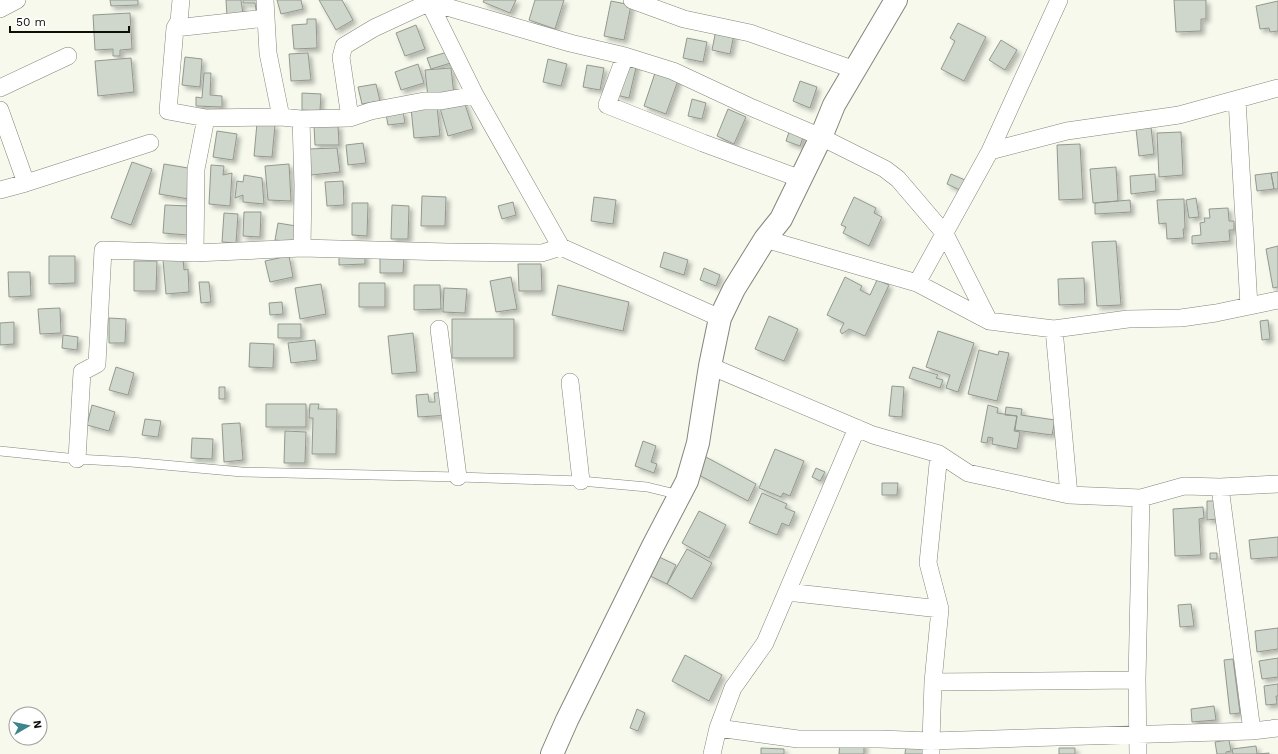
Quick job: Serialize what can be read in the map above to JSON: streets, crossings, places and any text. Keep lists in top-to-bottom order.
{
  "scale_bar": "50 m",
  "north": "right"
}
